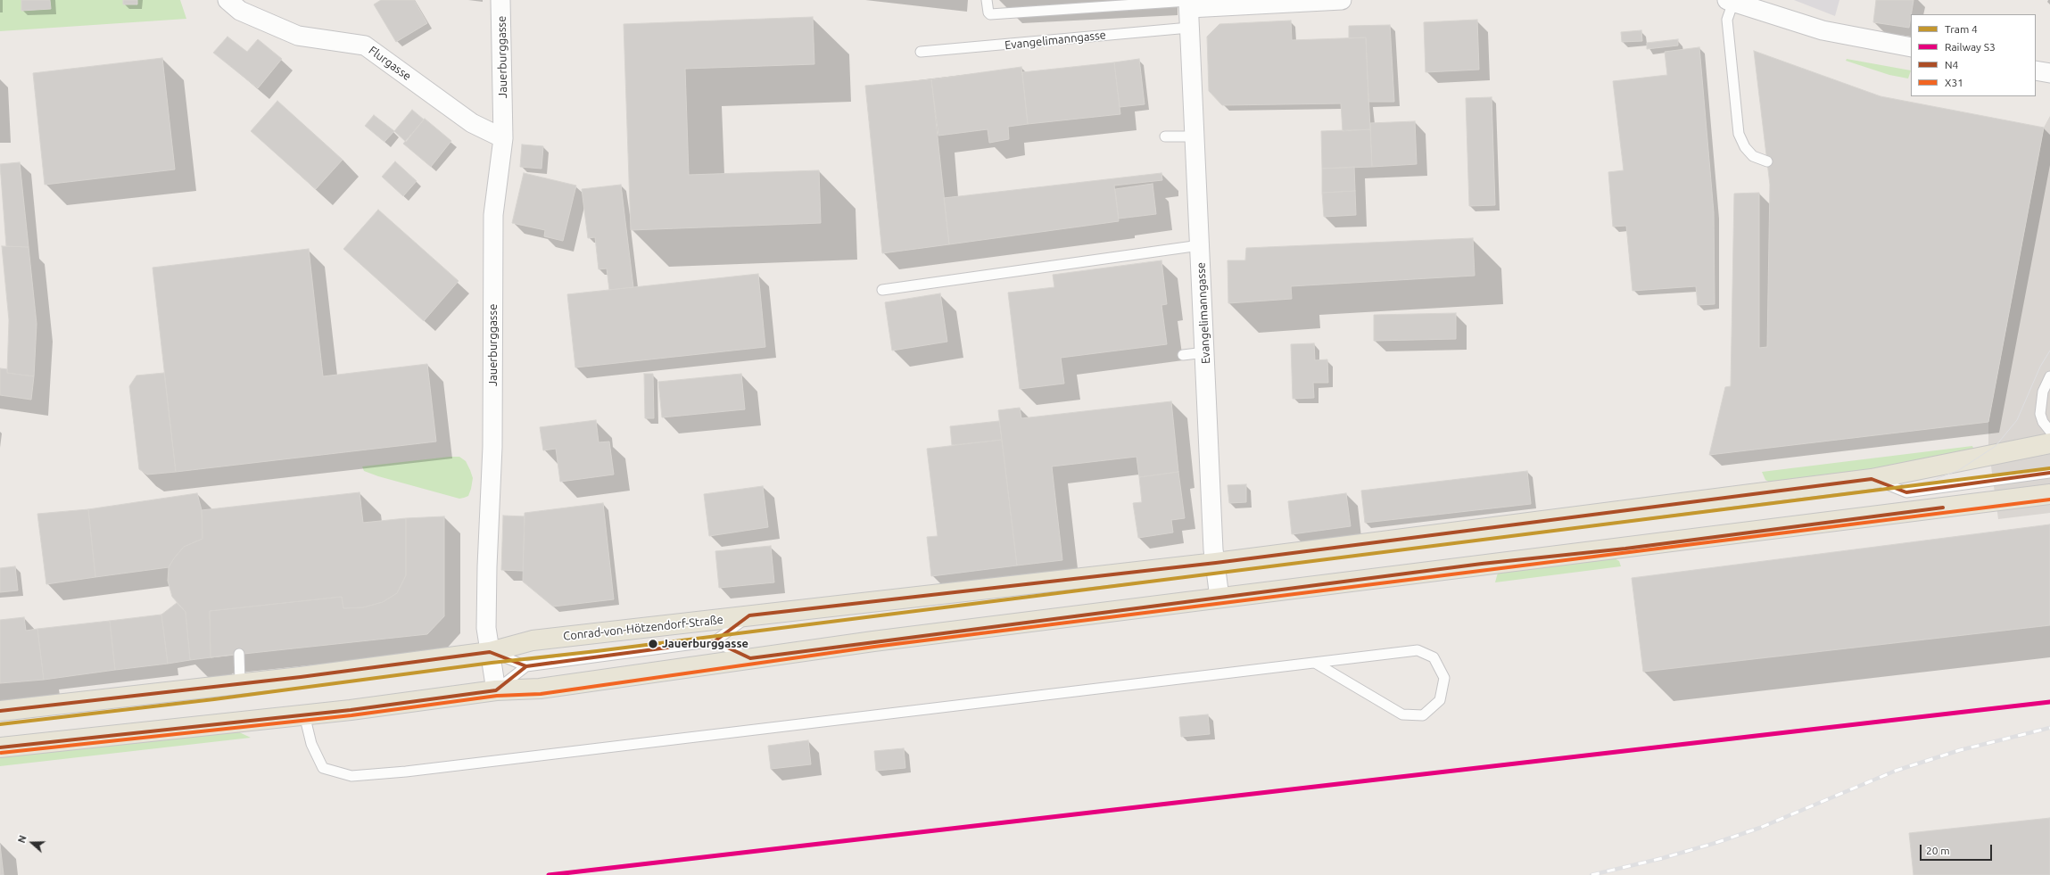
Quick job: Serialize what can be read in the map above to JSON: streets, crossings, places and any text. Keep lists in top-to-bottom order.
{
  "streets": {
    "main road": ["Conrad-von-Hötzendorf-Straße"],
    "street": ["Evangelimanngasse", "Jauerburggasse", "Flurgasse"]
  },
  "crossings": [
    ["Evangelimanngasse", "Conrad-von-Hötzendorf-Straße"],
    ["Jauerburggasse", "Flurgasse"],
    ["Jauerburggasse", "Conrad-von-Hötzendorf-Straße"]
  ],
  "places": ["Jauerburggasse"],
  "lines": [
    "tram line 4",
    "transit line N4",
    "transit line X31",
    "rail line S3"
  ],
  "legend": [
    "Tram 4",
    "Railway S3",
    "N4",
    "X31"
  ],
  "scale_bar": "20 m",
  "north": "left"
}
